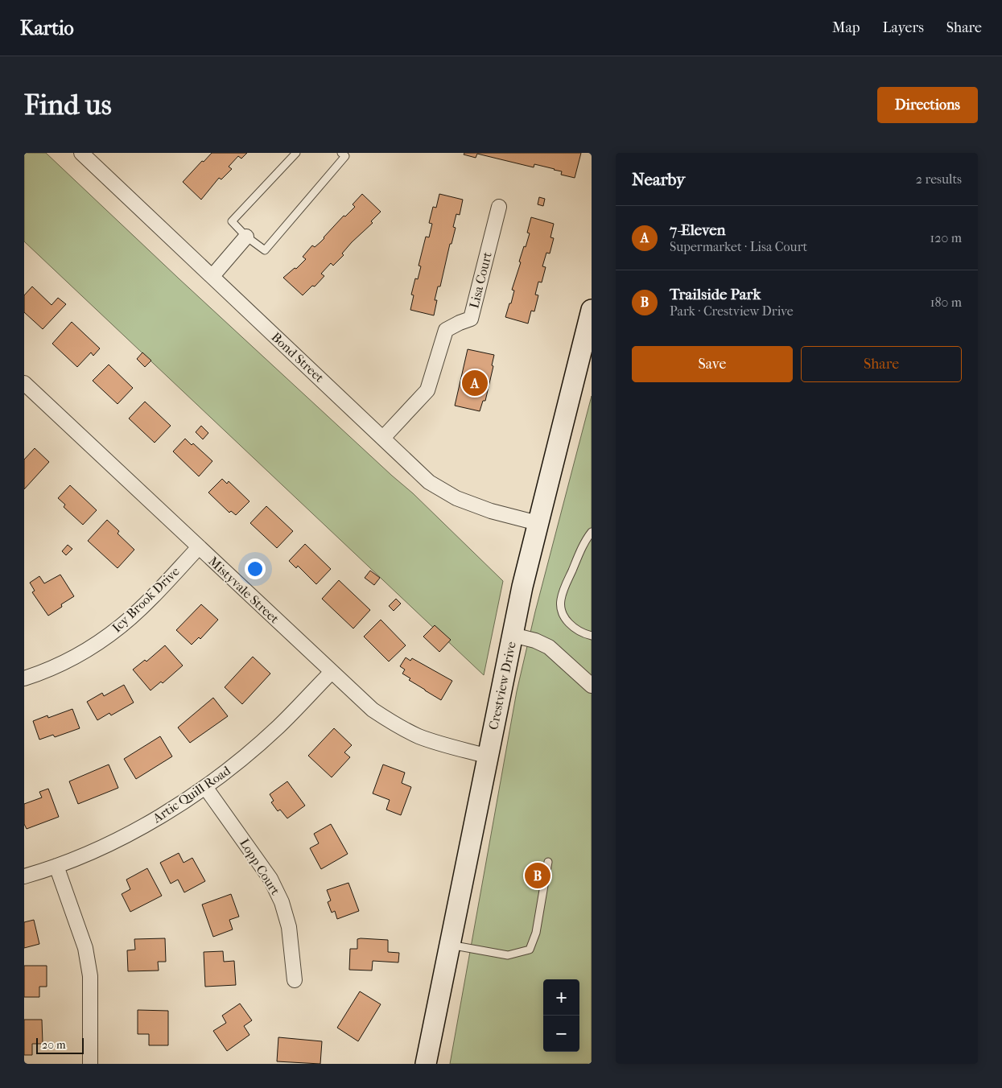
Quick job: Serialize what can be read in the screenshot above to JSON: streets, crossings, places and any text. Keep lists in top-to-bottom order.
{
  "streets": {
    "main road": ["Crestview Drive"],
    "street": [
      "Lisa Court",
      "Bond Street",
      "Mistyvale Street",
      "Icy Brook Drive",
      "Artic Quill Road",
      "Lopp Court"
    ]
  },
  "crossings": [
    ["Lisa Court", "Bond Street"],
    ["Bond Street", "Crestview Drive"],
    ["Mistyvale Street", "Icy Brook Drive"],
    ["Mistyvale Street", "Crestview Drive"],
    ["Mistyvale Street", "Artic Quill Road"],
    ["Artic Quill Road", "Lopp Court"]
  ],
  "scale_bar": "20 m",
  "page": {
    "header": "Kartio",
    "nav": ["Map", "Layers", "Share"],
    "buttons": [
      "Directions",
      ["Save", "Share"]
    ],
    "title": "Find us",
    "heading": ["Nearby", "2 results"],
    "list": [
      {
        "mark": "A",
        "name": "7-Eleven",
        "note": "Supermarket · Lisa Court",
        "value": "120 m"
      },
      {
        "mark": "B",
        "name": "Trailside Park",
        "note": "Park · Crestview Drive",
        "value": "180 m"
      }
    ],
    "pins": ["A", "B"],
    "map_buttons": ["+", "−"],
    "scale": "20 m"
  }
}
